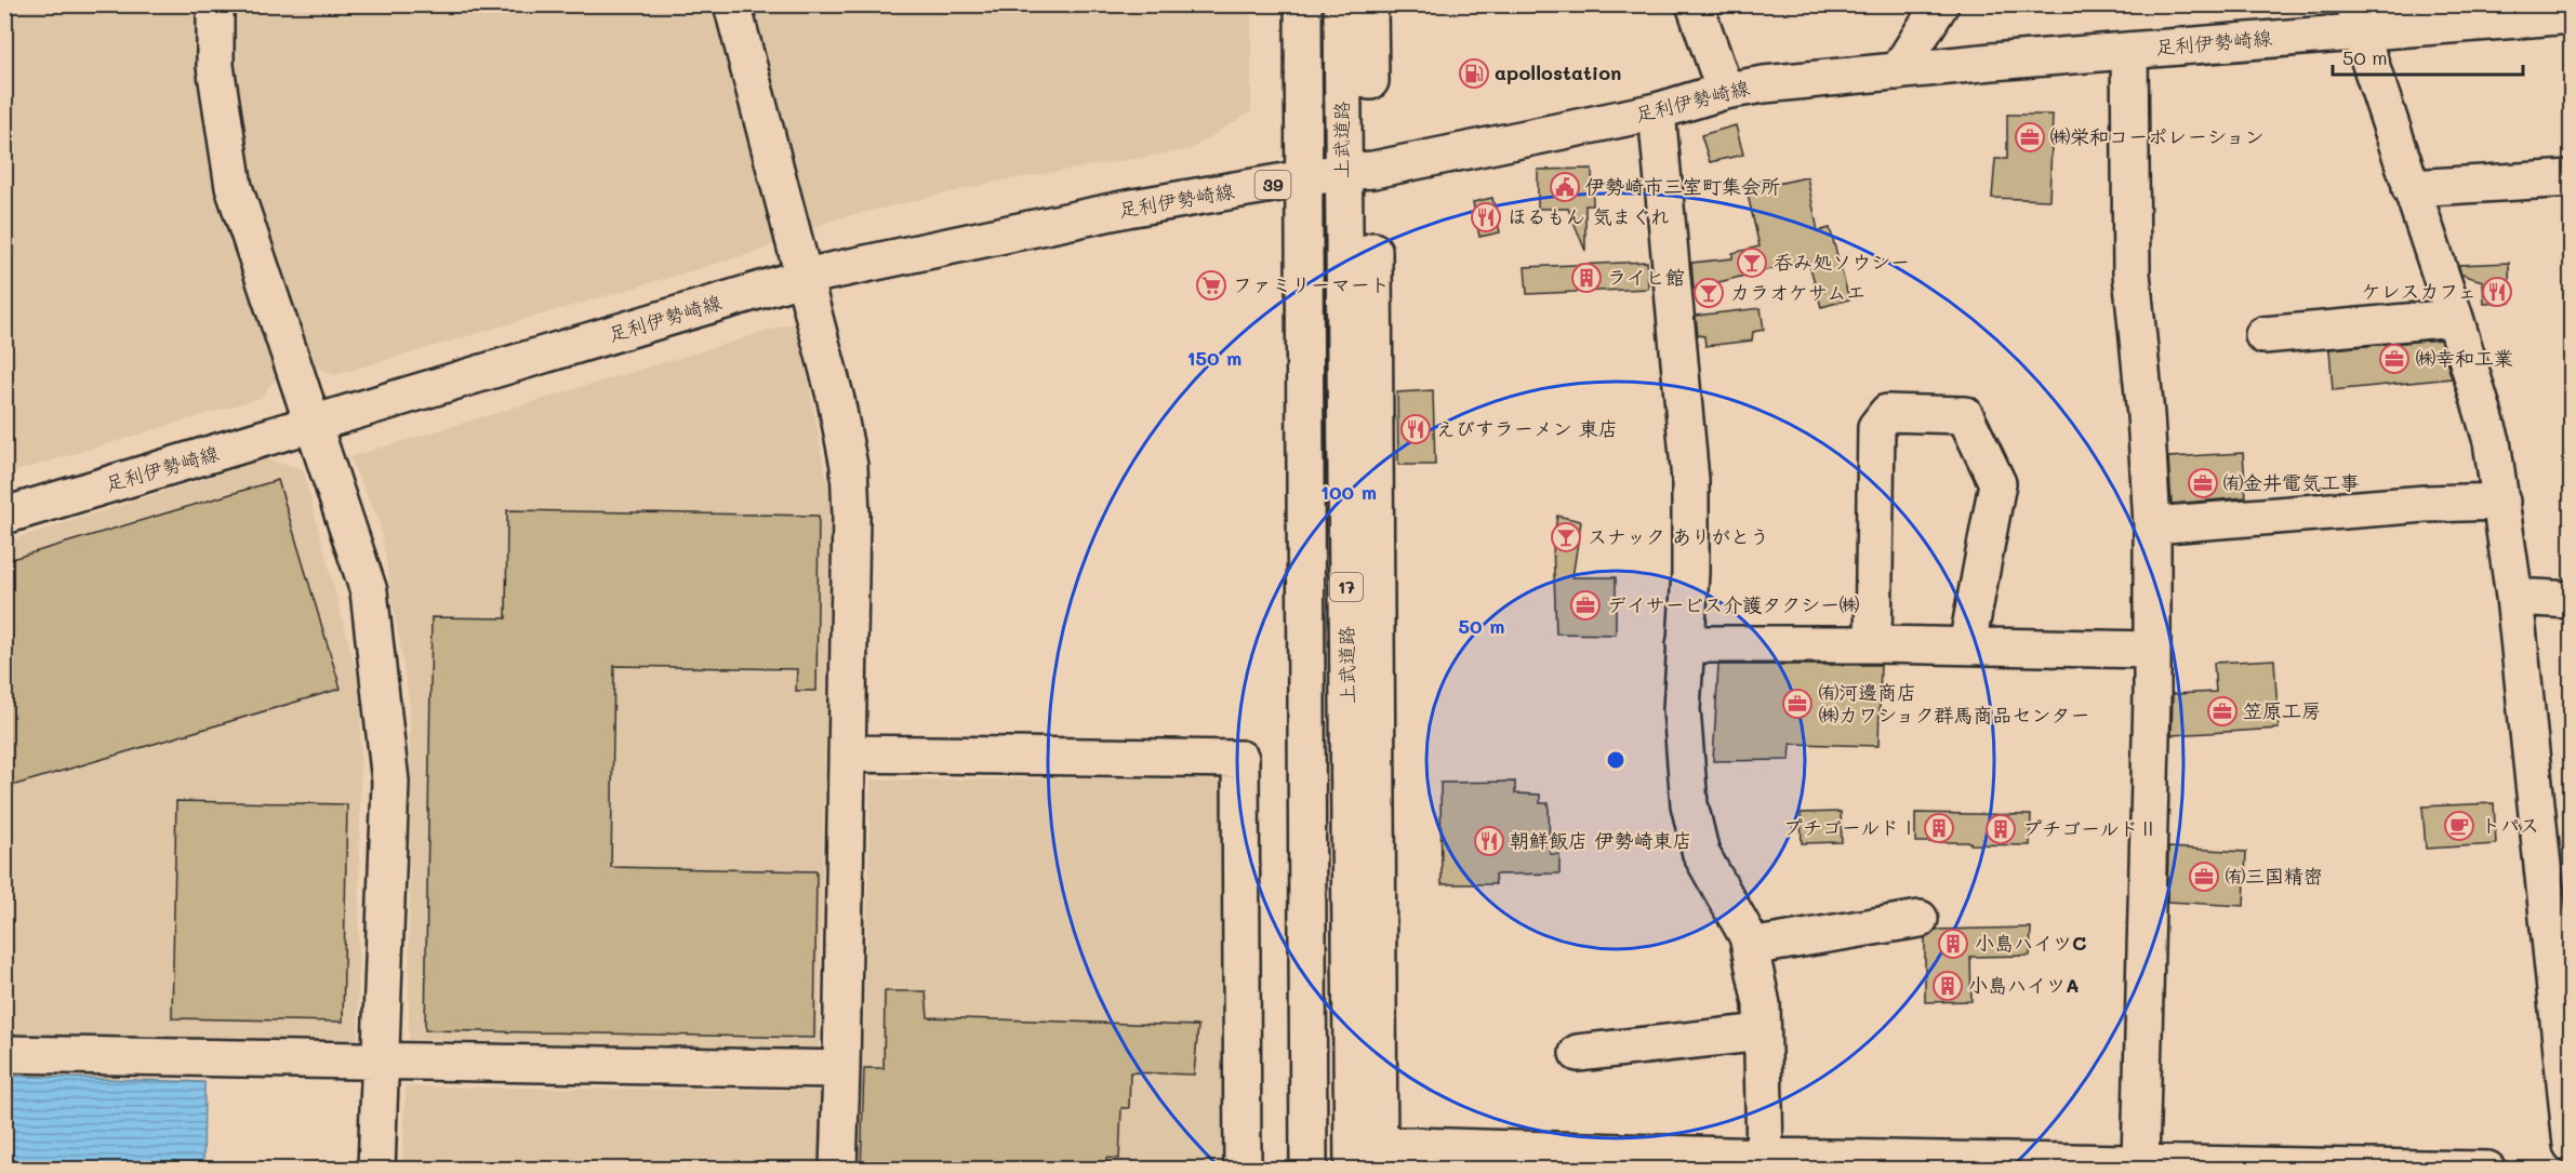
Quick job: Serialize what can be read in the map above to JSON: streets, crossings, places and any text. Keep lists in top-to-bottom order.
{
  "streets": {
    "main road": [
      "足利伊勢崎線",
      "上武道路",
      "39",
      "17"
    ]
  },
  "crossings": [
    ["足利伊勢崎線", "上武道路"]
  ],
  "places": {
    "fuel station": ["apollostation"],
    "office": [
      "㈱栄和コーポレーション",
      "㈱幸和工業",
      "㈲金井電気工事",
      "デイサービス介護タクシー㈱",
      "㈲河邊商店 ㈱カワショク群馬商品センター",
      "笠原工房",
      "㈲三国精密"
    ],
    "public building": ["伊勢崎市三室町集会所"],
    "restaurant": [
      "ほるもん 気まぐれ",
      "ケレスカフェ",
      "えびすラーメン 東店",
      "朝鮮飯店 伊勢崎東店"
    ],
    "bar": ["呑み処ソウシー", "カラオケサムエ", "スナック ありがとう"],
    "building": [
      "ライヒ館",
      "プチゴールドⅠ",
      "プチゴールドⅡ",
      "小島ハイツC",
      "小島ハイツA"
    ],
    "supermarket": ["ファミリーマート"],
    "cafe": ["トパス"]
  },
  "scale_bar": "50 m",
  "rings": ["150 m", "100 m", "50 m"]
}
